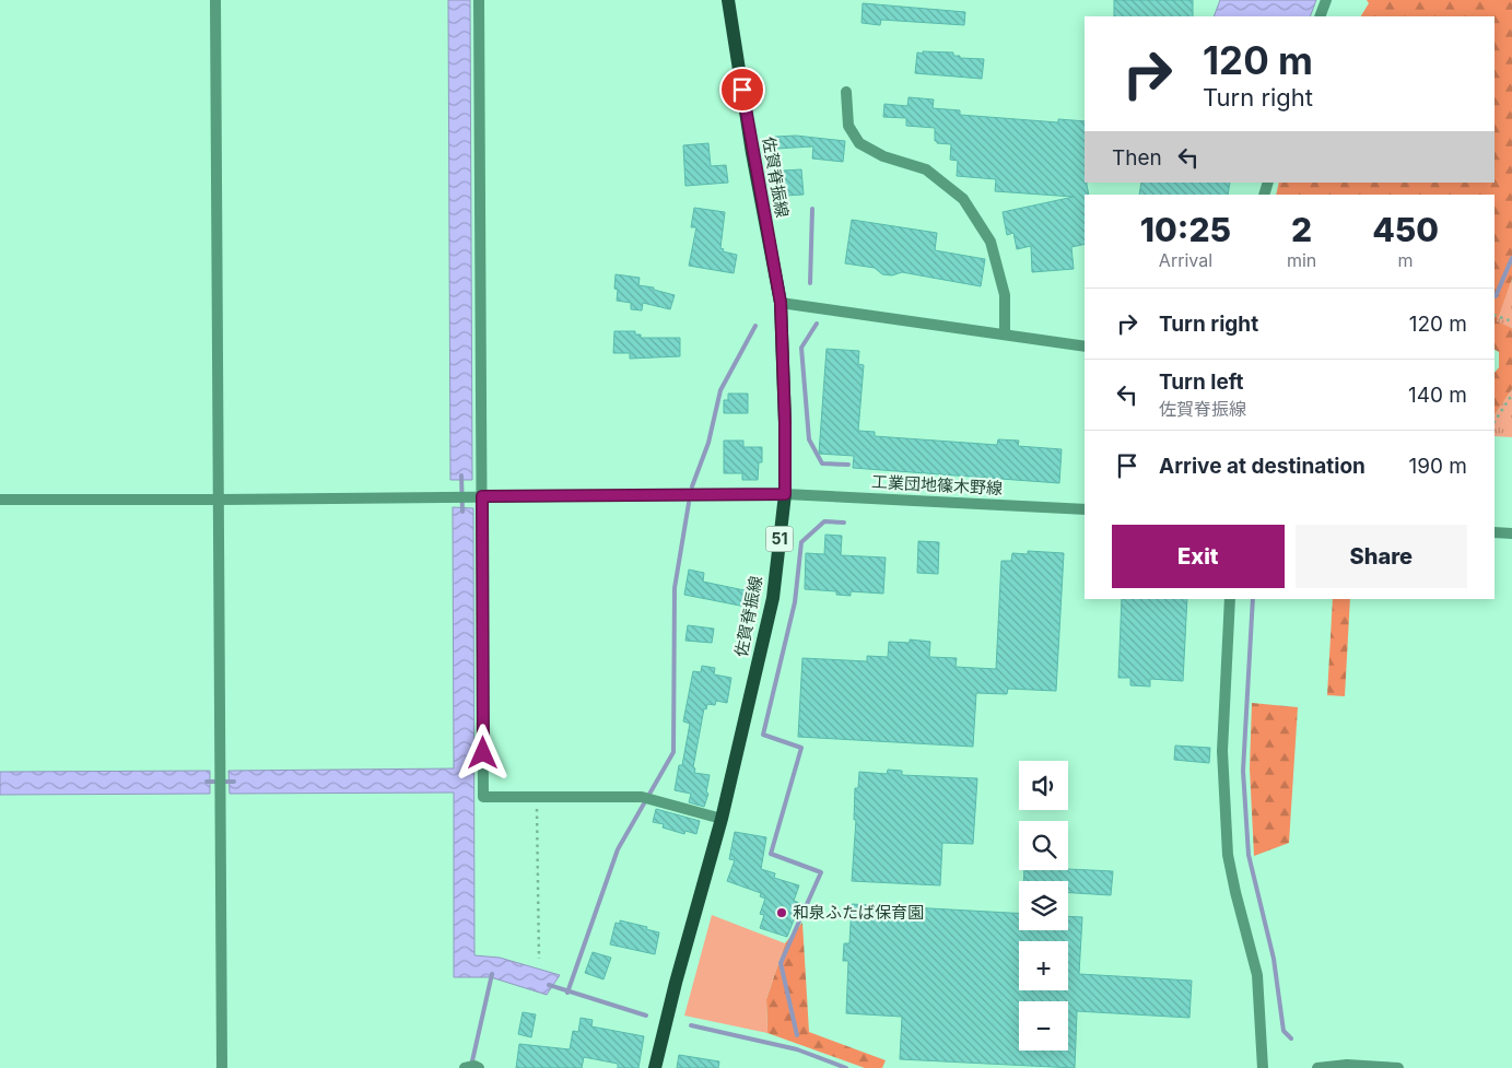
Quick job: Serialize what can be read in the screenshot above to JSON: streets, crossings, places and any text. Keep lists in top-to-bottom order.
{
  "streets": {
    "main road": ["佐賀脊振線", "51"],
    "street": ["工業団地篠木野線"]
  },
  "crossings": [
    ["佐賀脊振線", "工業団地篠木野線"]
  ],
  "places": ["和泉ふたば保育園"],
  "page": {
    "turn": ["120 m", "Turn right"],
    "then": "Then",
    "eta": [
      "10:25",
      "Arrival",
      "2",
      "min",
      "450",
      "m"
    ],
    "list": [
      {
        "name": "Turn right",
        "value": "120 m"
      },
      {
        "name": "Turn left",
        "note": "佐賀脊振線",
        "value": "140 m"
      },
      {
        "name": "Arrive at destination",
        "value": "190 m"
      }
    ],
    "buttons": ["Exit", "Share"],
    "map_buttons": ["+", "−"]
  }
}
